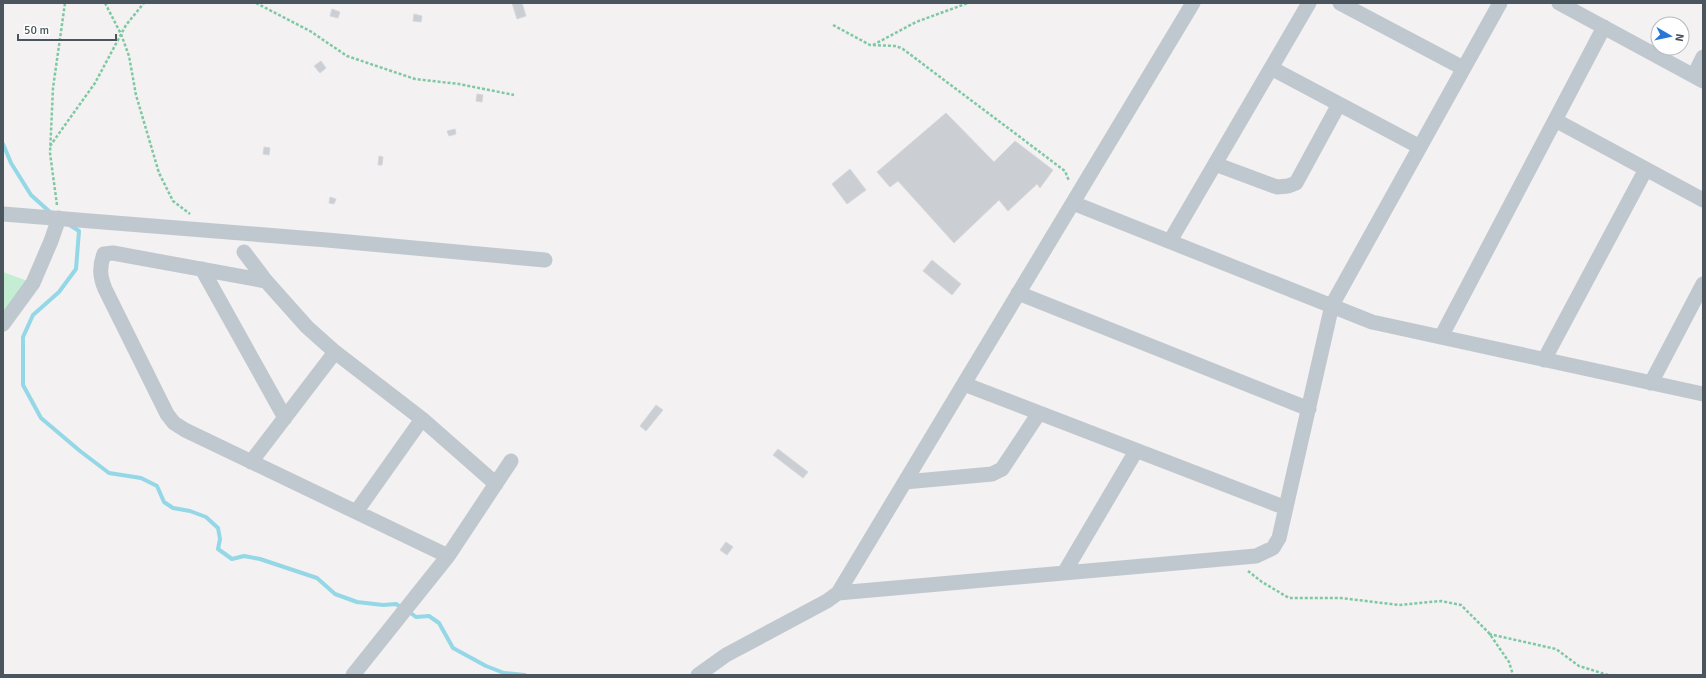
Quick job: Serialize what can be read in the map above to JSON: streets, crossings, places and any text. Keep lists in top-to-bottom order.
{
  "scale_bar": "50 m",
  "north": "right"
}
